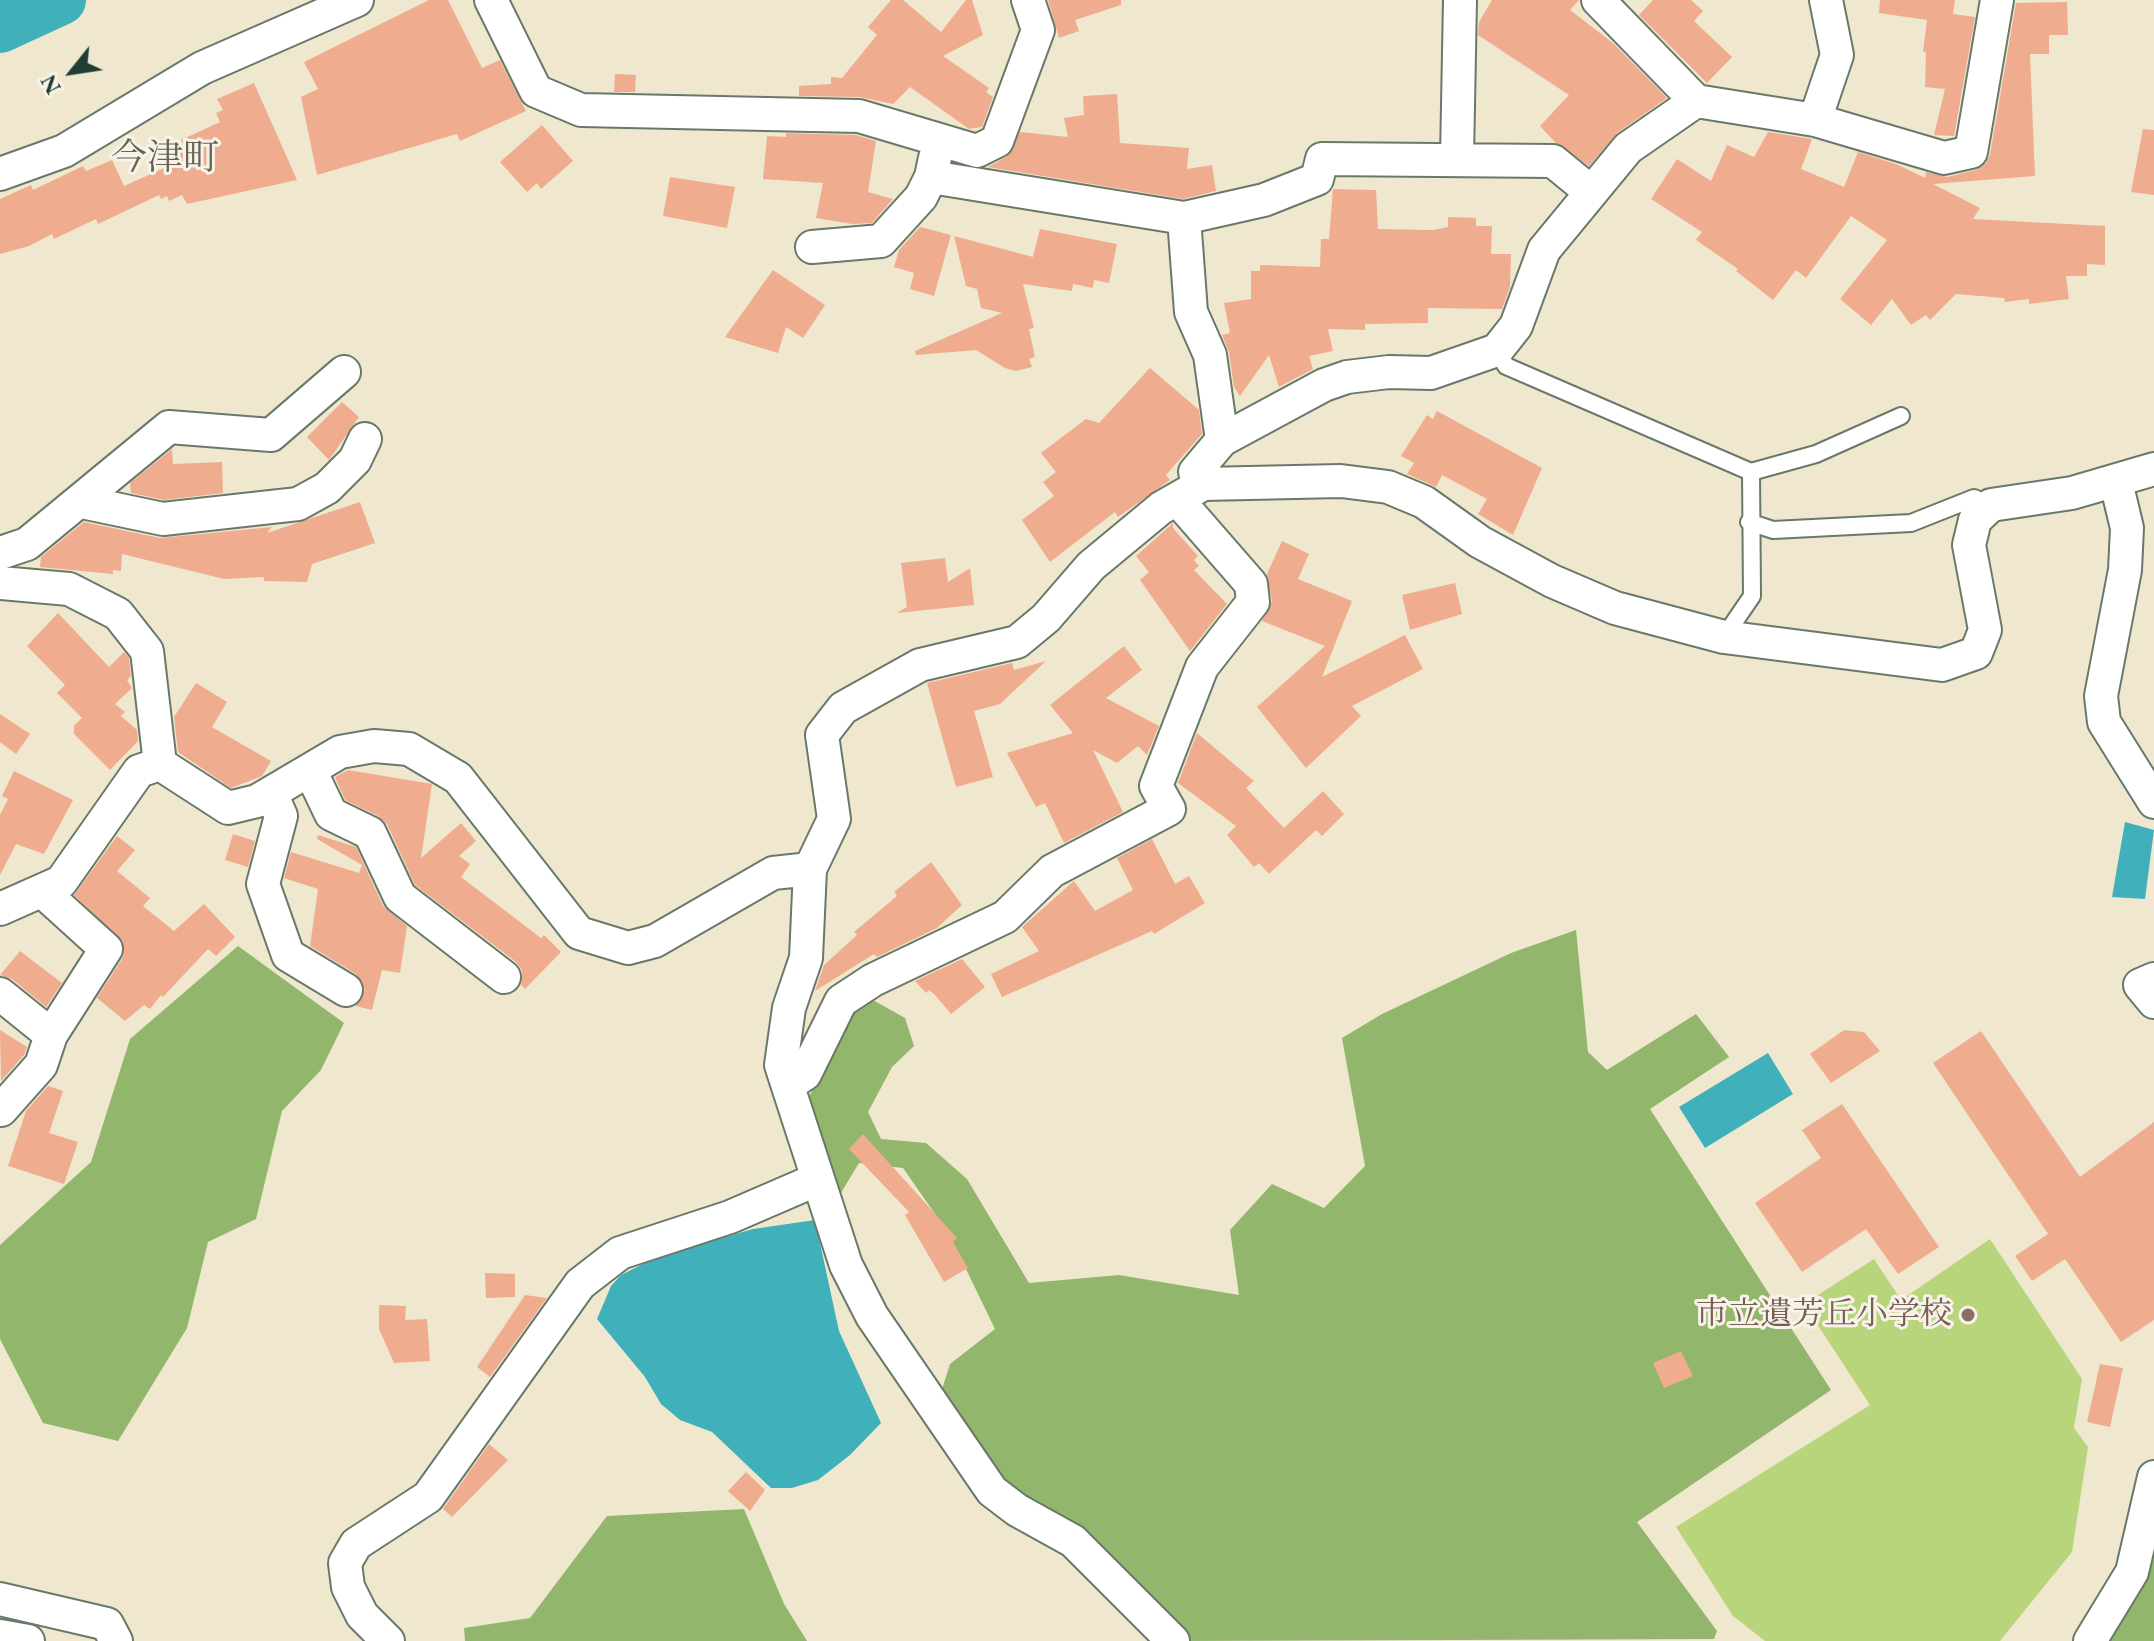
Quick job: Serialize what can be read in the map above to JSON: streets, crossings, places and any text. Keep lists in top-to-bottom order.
{
  "districts": ["今津町"],
  "places": ["市立遺芳丘小学校"],
  "north": "bottom left"
}
